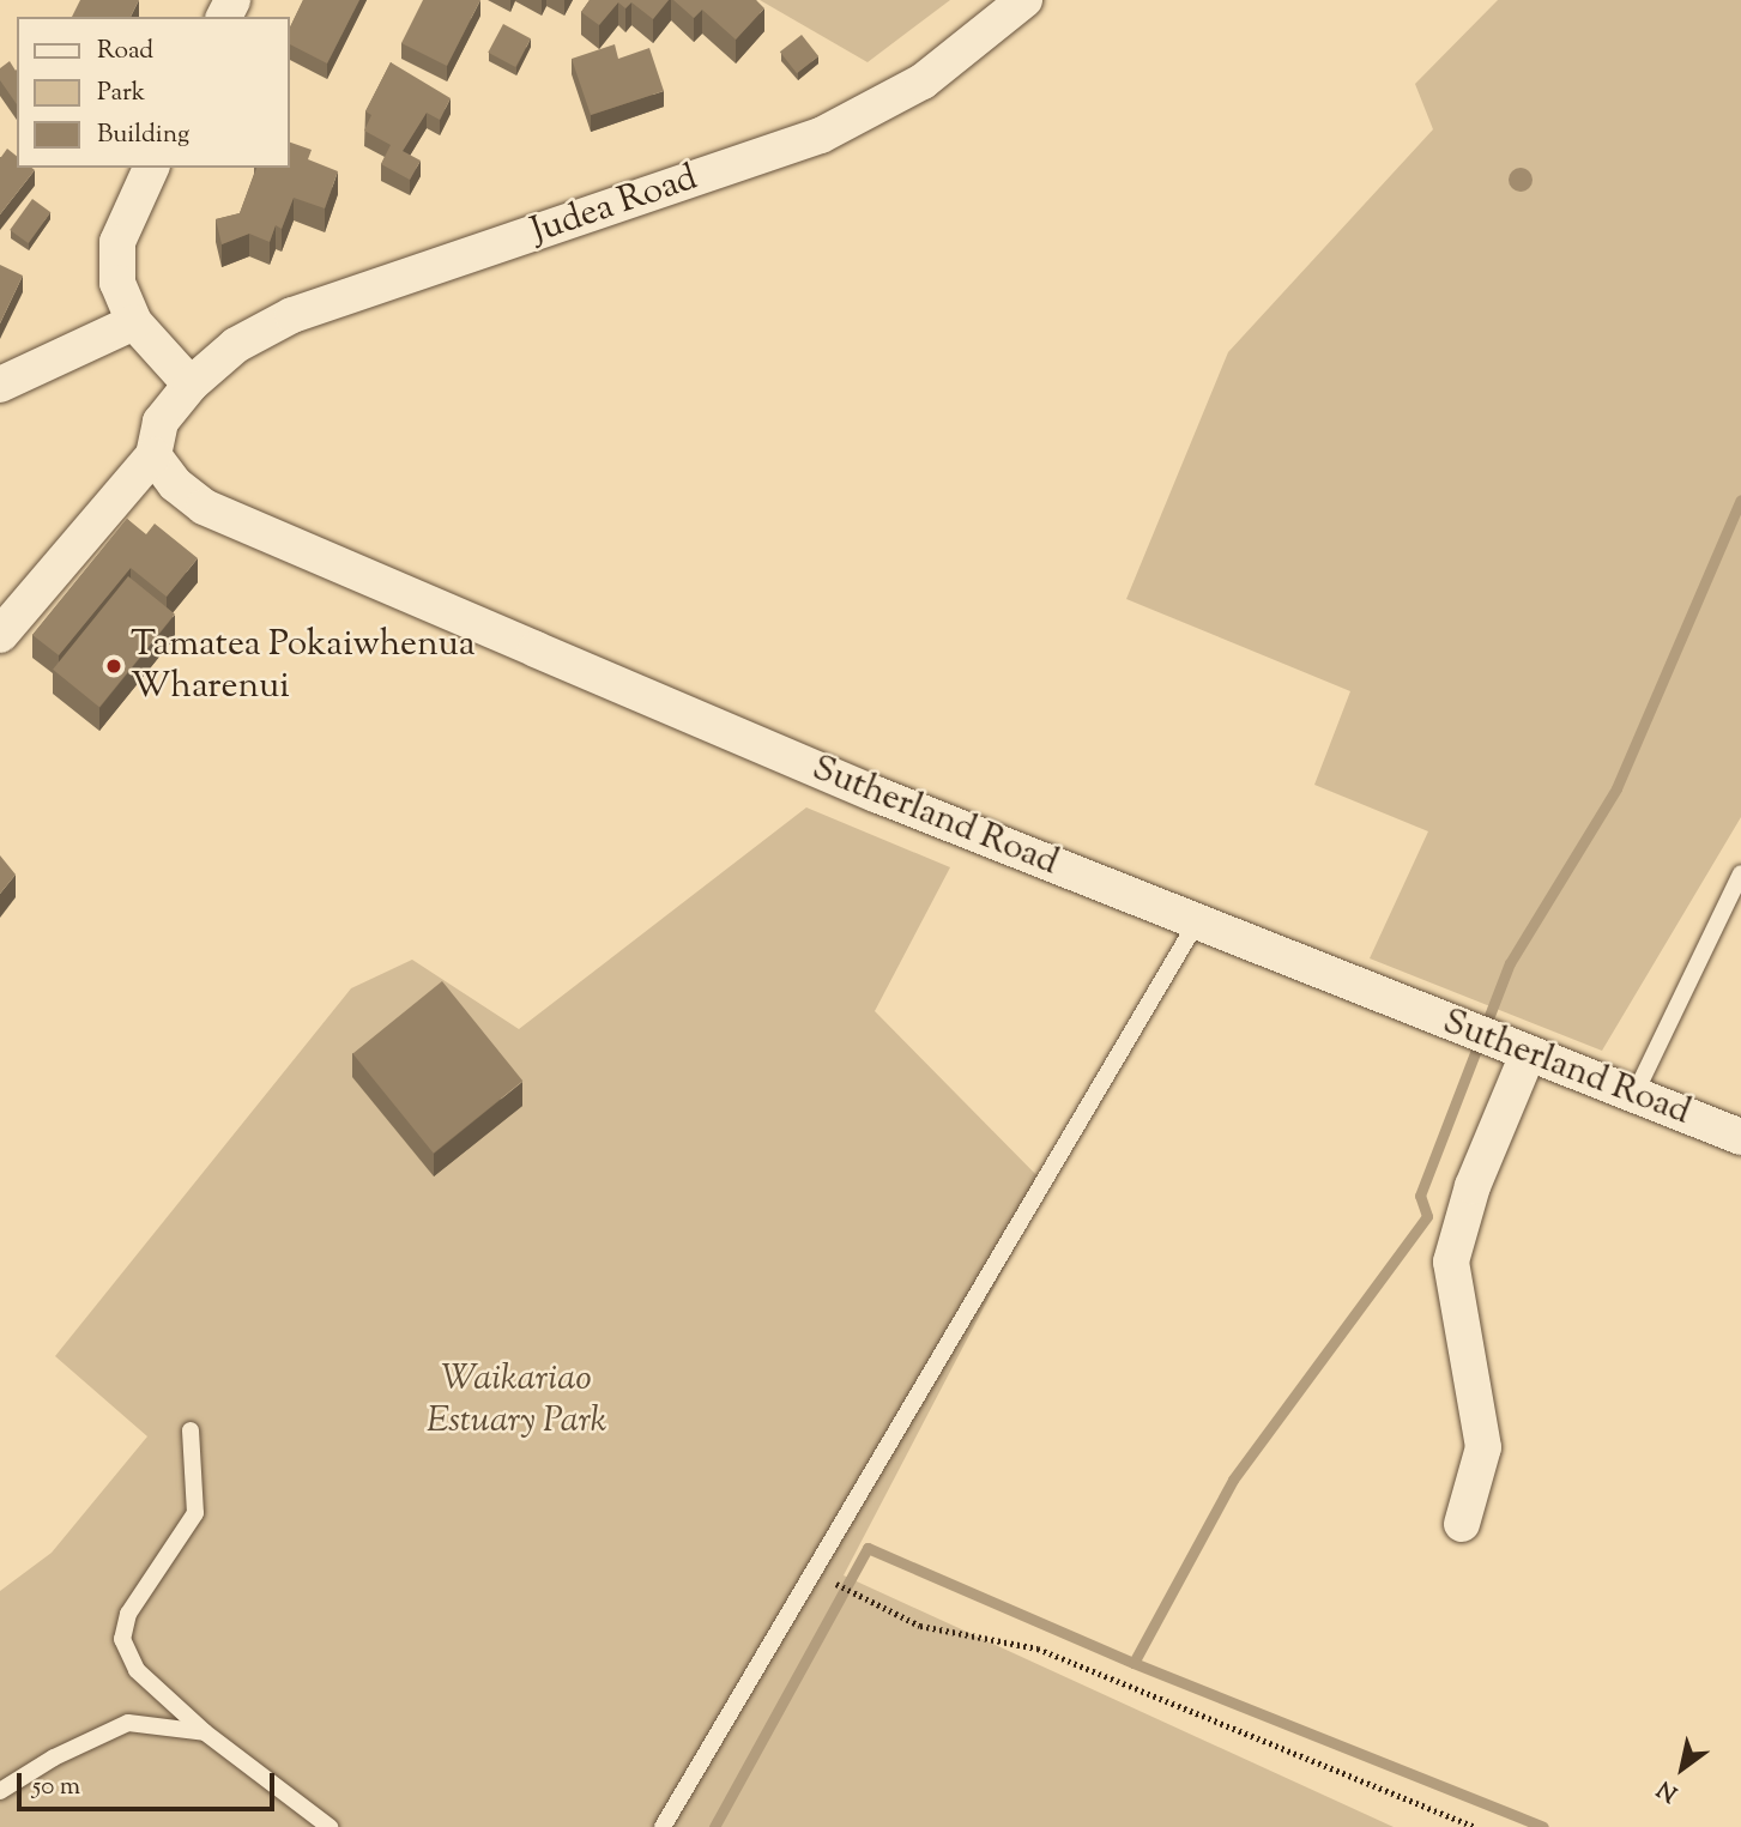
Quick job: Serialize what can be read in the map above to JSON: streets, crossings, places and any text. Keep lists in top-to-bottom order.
{
  "streets": {
    "street": ["Judea Road", "Sutherland Road"]
  },
  "crossings": [
    ["Judea Road", "Sutherland Road"]
  ],
  "parks": ["Waikariao Estuary Park"],
  "places": ["Tamatea Pokaiwhenua Wharenui"],
  "legend": ["Road", "Park", "Building"],
  "scale_bar": "50 m",
  "north": "bottom left"
}
